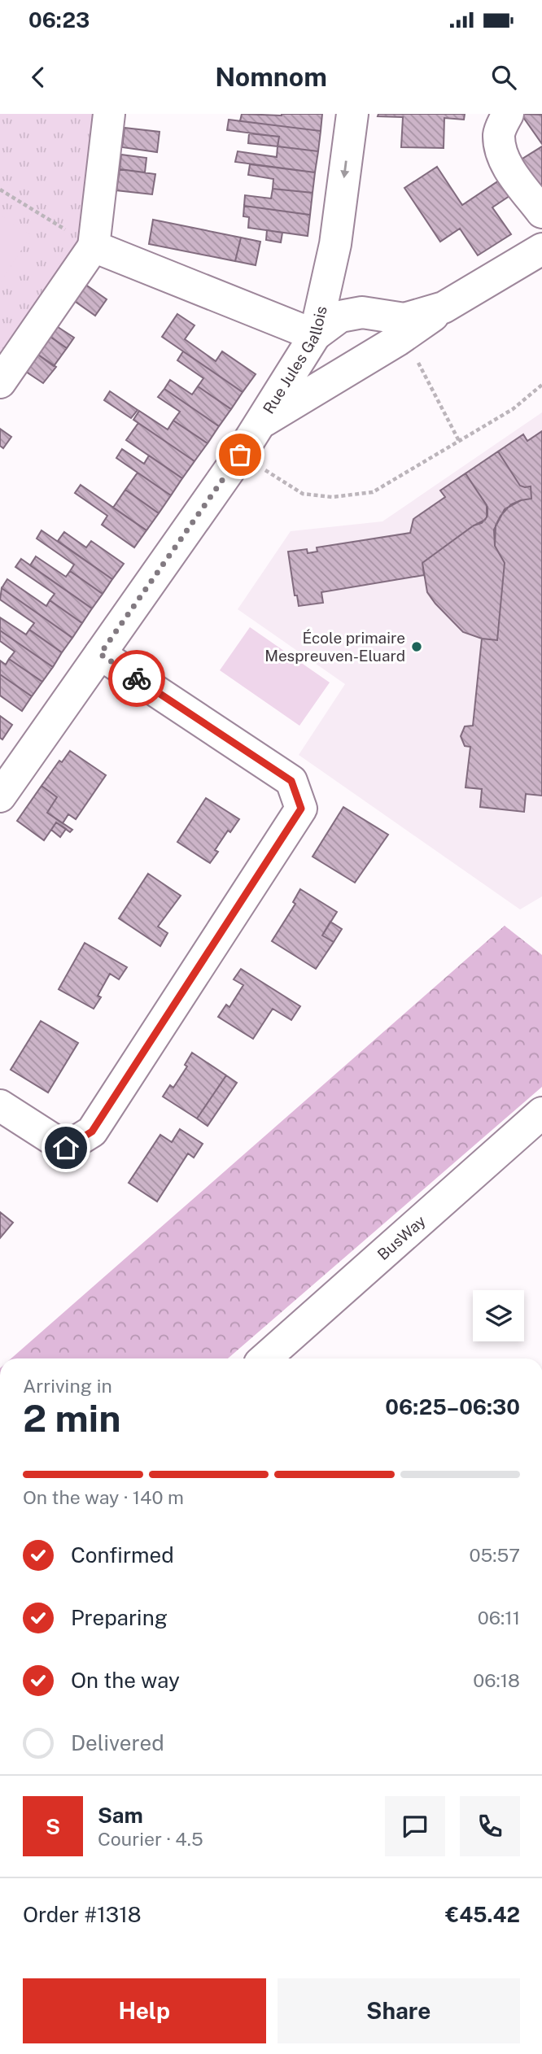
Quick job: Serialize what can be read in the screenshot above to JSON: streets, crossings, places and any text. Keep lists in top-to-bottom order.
{
  "streets": {
    "street": ["Rue Jules Gallois", "BusWay"]
  },
  "places": ["École primaire Mespreuven-Eluard"],
  "page": {
    "status": "06:23",
    "header": "Nomnom",
    "heading": ["2 min", "Arriving in", "06:25–06:30"],
    "panel": [
      "Sam",
      "Courier · 4.5",
      "Order #1318",
      "€45.42"
    ],
    "bar": "On the way · 140 m",
    "list": [
      ["Confirmed", "05:57"],
      ["Preparing", "06:11"],
      ["On the way", "06:18"],
      "Delivered"
    ],
    "round": "S",
    "buttons": ["Help", "Share"]
  }
}
